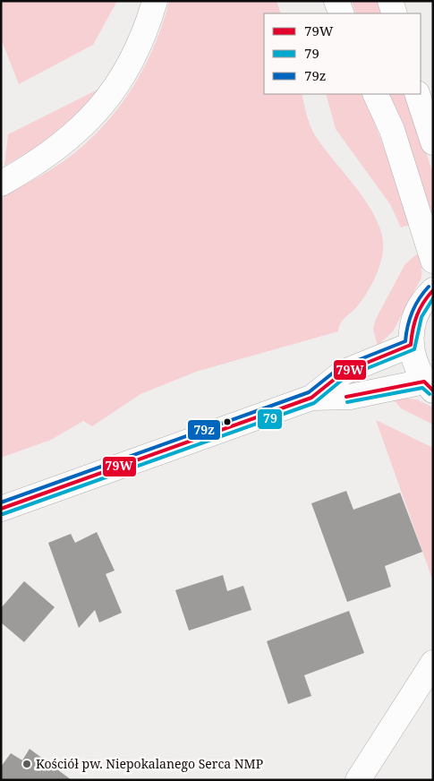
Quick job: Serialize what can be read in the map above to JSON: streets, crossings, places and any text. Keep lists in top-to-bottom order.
{
  "places": ["Kościół pw. Niepokalanego Serca NMP"],
  "lines": ["transit line 79z", "transit line 79W", "transit line 79"],
  "legend": ["79W", "79", "79z"]
}
